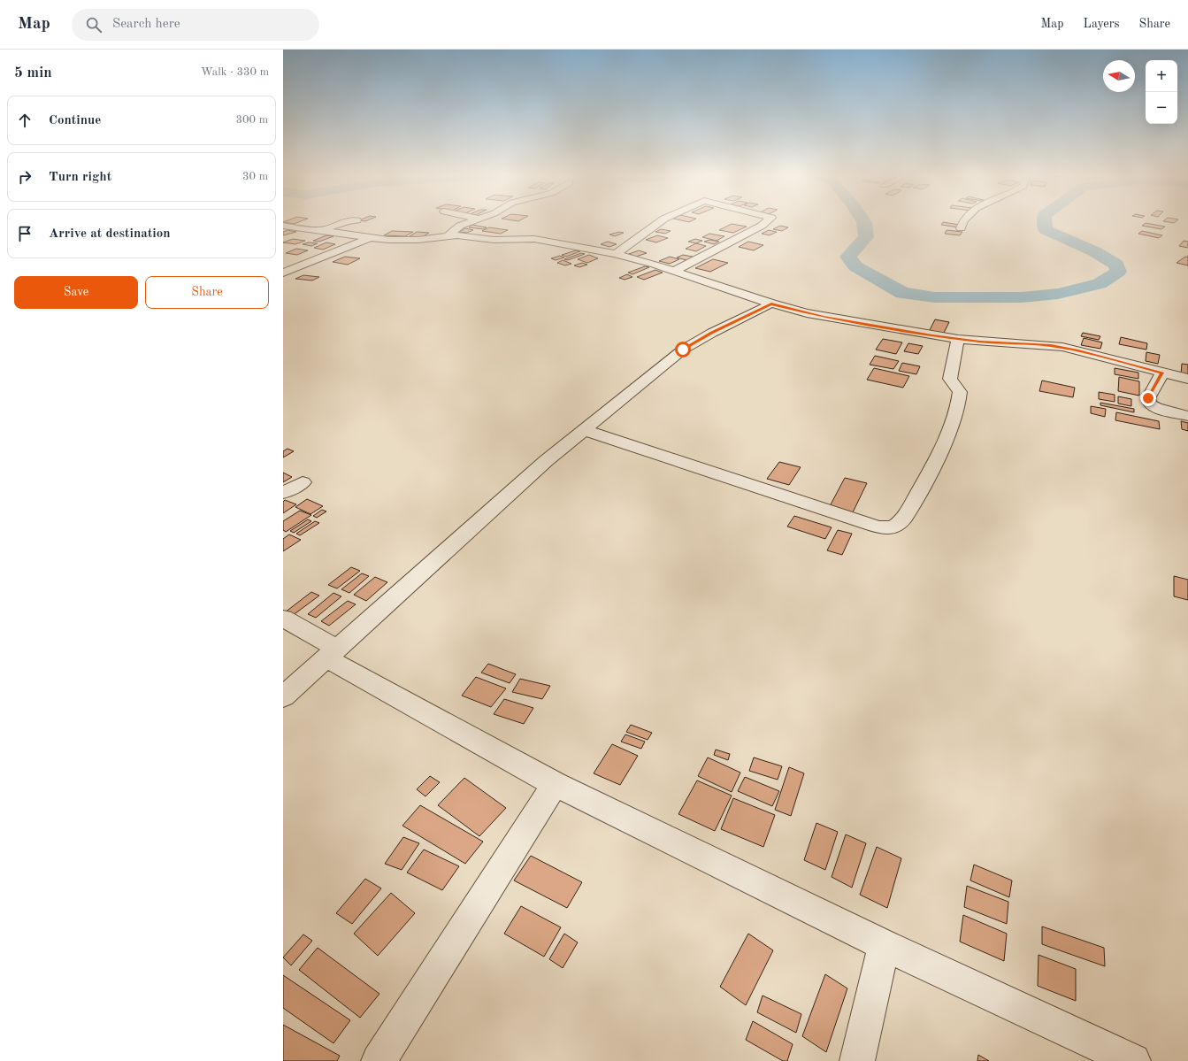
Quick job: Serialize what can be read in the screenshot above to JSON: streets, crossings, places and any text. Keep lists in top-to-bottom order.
{
  "north": "left",
  "page": {
    "header": "Map",
    "search": "Search here",
    "nav": ["Map", "Layers", "Share"],
    "heading": ["5 min", "Walk · 330 m"],
    "map_buttons": ["+", "−"],
    "list": [
      ["Continue", "300 m"],
      ["Turn right", "30 m"],
      "Arrive at destination"
    ],
    "buttons": ["Save", "Share"]
  }
}
